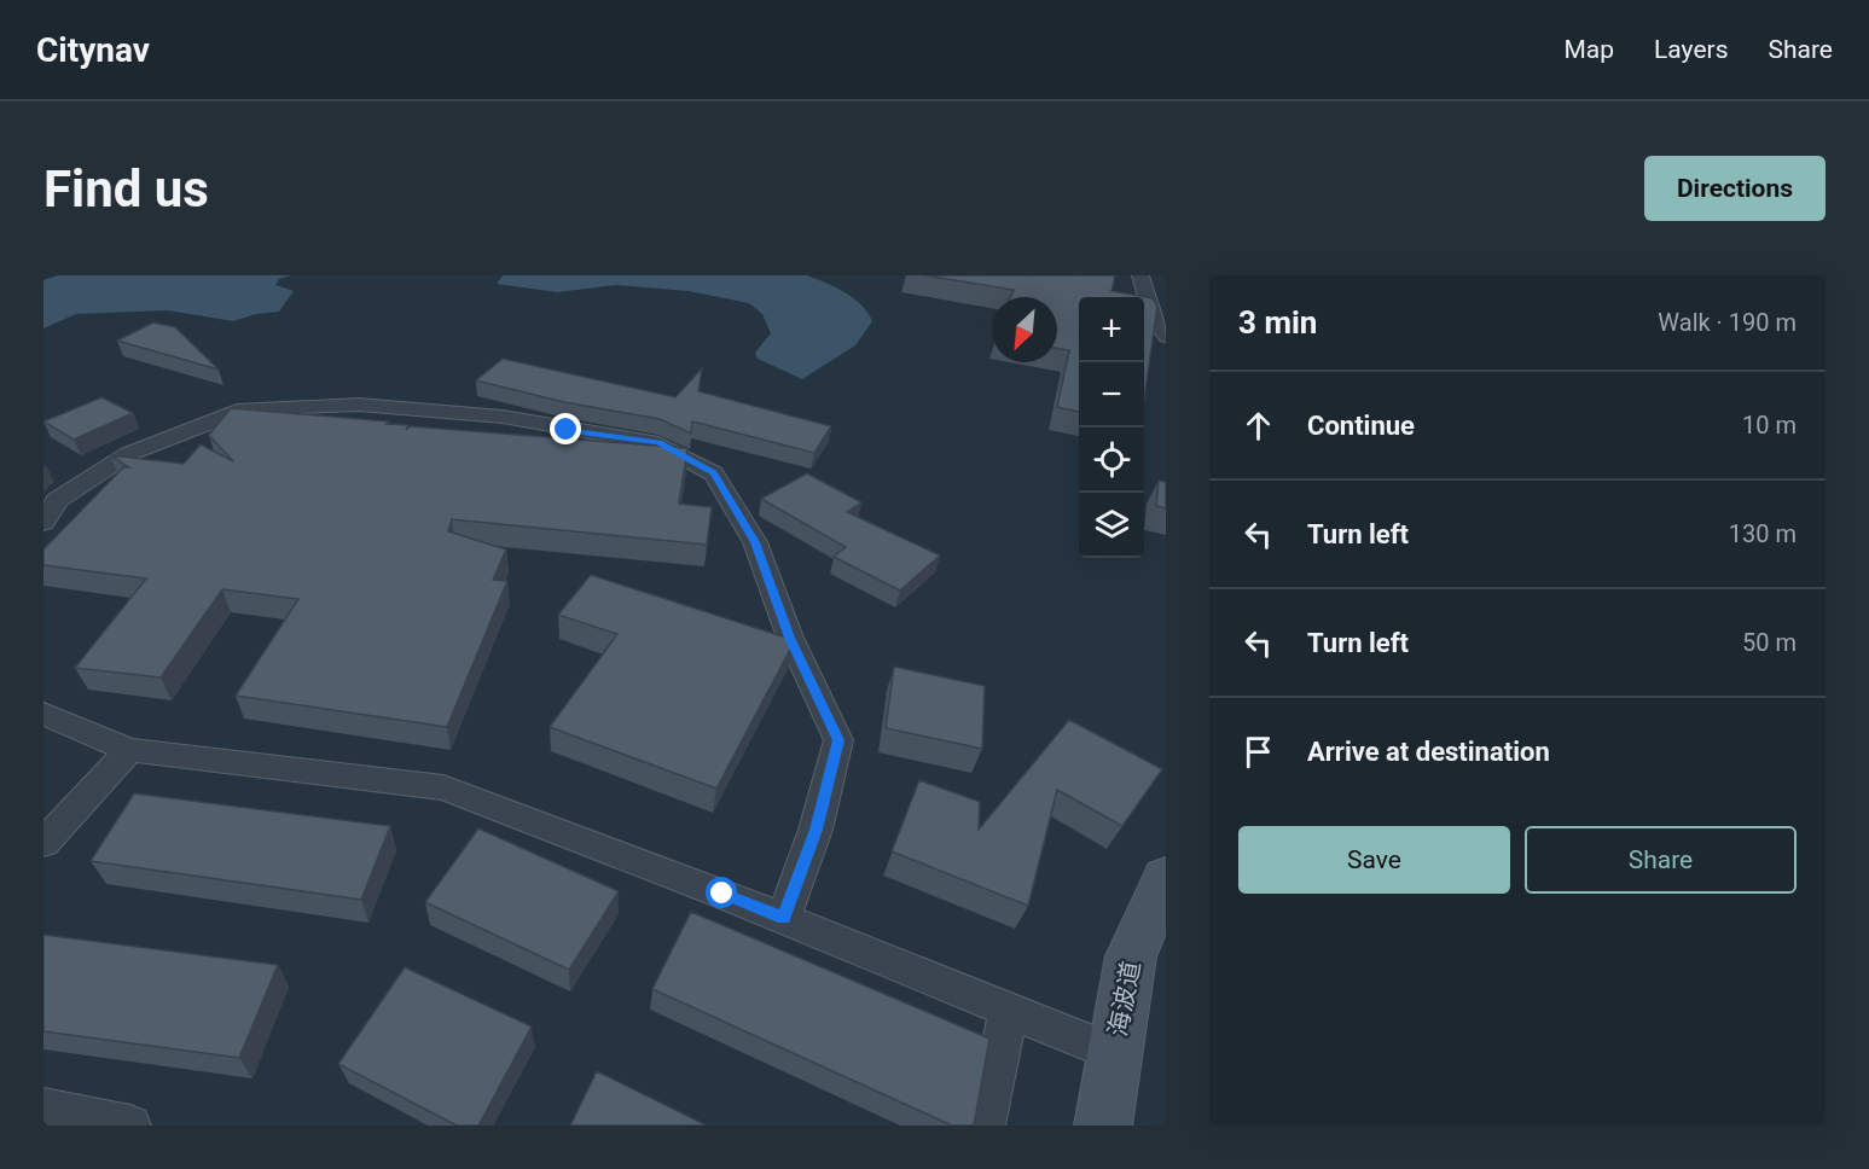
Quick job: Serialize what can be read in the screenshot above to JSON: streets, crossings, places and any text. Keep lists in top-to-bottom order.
{
  "streets": {
    "street": ["海波道"]
  },
  "north": "bottom left",
  "page": {
    "header": "Citynav",
    "nav": ["Map", "Layers", "Share"],
    "buttons": [
      "Directions",
      ["Save", "Share"]
    ],
    "title": "Find us",
    "heading": ["3 min", "Walk · 190 m"],
    "map_buttons": ["+", "−"],
    "list": [
      ["Continue", "10 m"],
      ["Turn left", "130 m"],
      ["Turn left", "50 m"],
      "Arrive at destination"
    ]
  }
}
